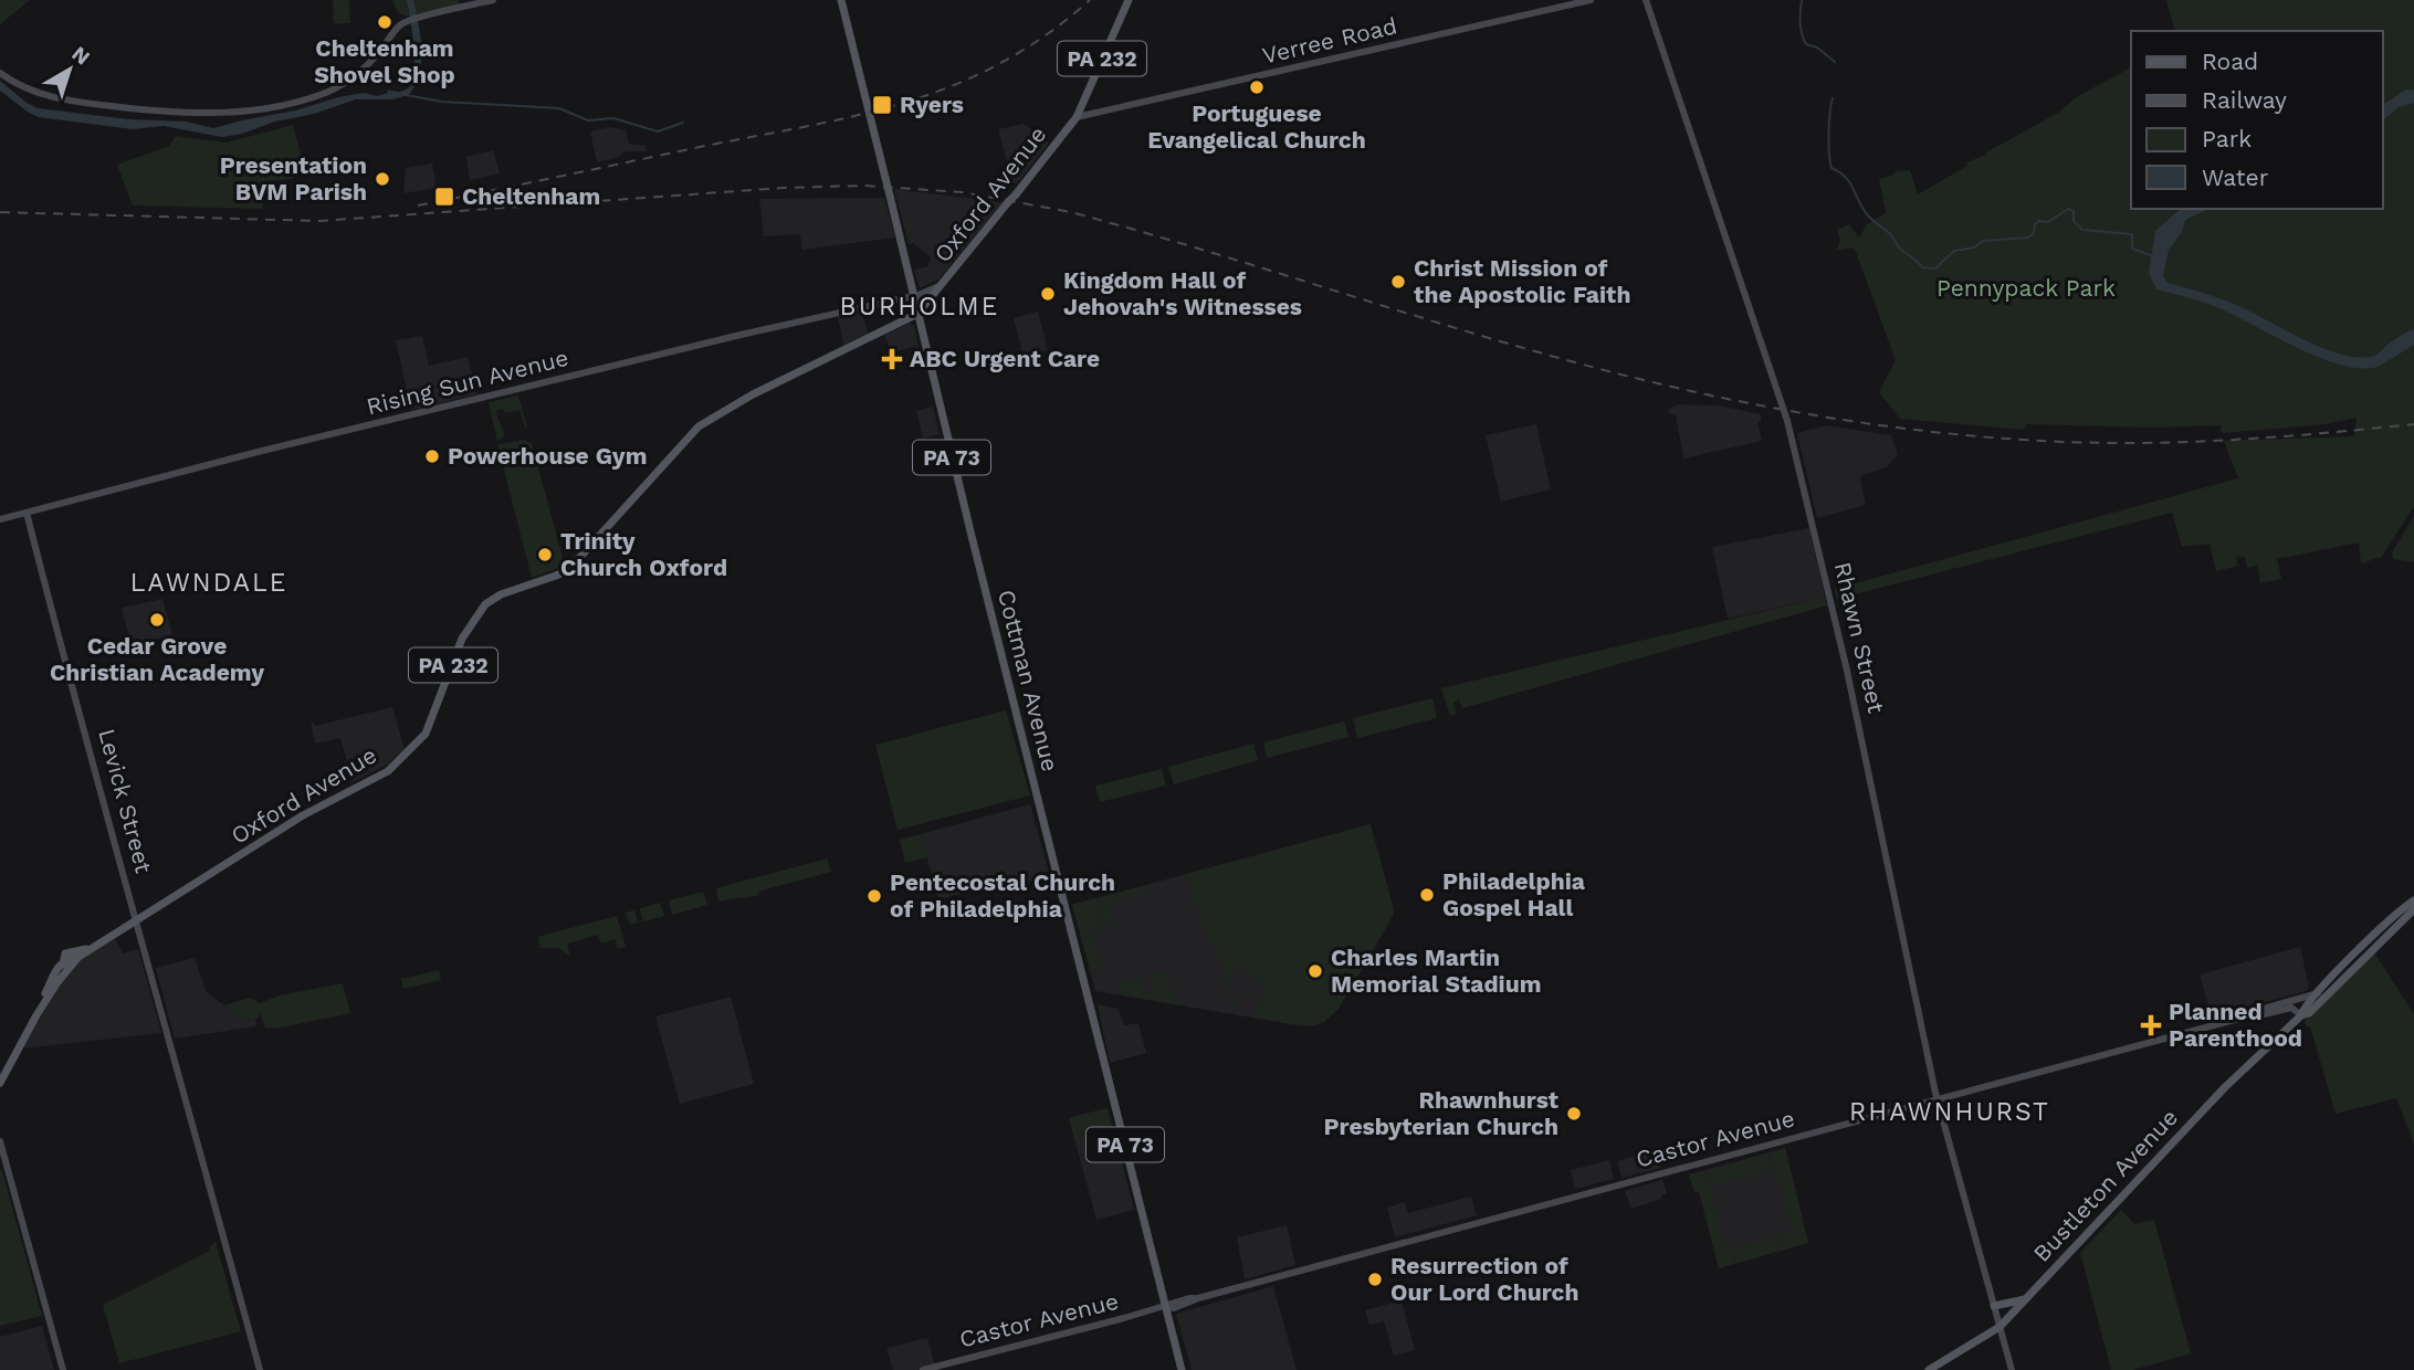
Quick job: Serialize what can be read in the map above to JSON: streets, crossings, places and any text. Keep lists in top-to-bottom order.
{
  "streets": {
    "main road": [
      "Verree Road",
      "PA 232",
      "Oxford Avenue",
      "Rising Sun Avenue",
      "PA 73",
      "Rhawn Street",
      "Cottman Avenue",
      "Levick Street",
      "Castor Avenue",
      "Bustleton Avenue"
    ]
  },
  "crossings": [
    ["Verree Road", "Oxford Avenue"],
    ["Oxford Avenue", "Rising Sun Avenue"],
    ["Oxford Avenue", "Cottman Avenue"],
    ["Oxford Avenue", "Levick Street"],
    ["Rising Sun Avenue", "Cottman Avenue"],
    ["Rising Sun Avenue", "Levick Street"],
    ["Rhawn Street", "Castor Avenue"],
    ["Rhawn Street", "Bustleton Avenue"],
    ["Cottman Avenue", "Castor Avenue"],
    ["Castor Avenue", "Bustleton Avenue"]
  ],
  "districts": ["BURHOLME", "LAWNDALE", "RHAWNHURST"],
  "parks": ["Pennypack Park"],
  "places": {
    "other": [
      "Cheltenham Shovel Shop",
      "Portuguese Evangelical Church",
      "Presentation BVM Parish",
      "Christ Mission of the Apostolic Faith",
      "Kingdom Hall of Jehovah's Witnesses",
      "Powerhouse Gym",
      "Trinity Church Oxford",
      "Cedar Grove Christian Academy",
      "Philadelphia Gospel Hall",
      "Pentecostal Church of Philadelphia",
      "Charles Martin Memorial Stadium",
      "Rhawnhurst Presbyterian Church",
      "Resurrection of Our Lord Church"
    ],
    "transit": ["Ryers", "Cheltenham"],
    "health": ["ABC Urgent Care", "Planned Parenthood"]
  },
  "legend": [
    "Road",
    "Railway",
    "Park",
    "Water"
  ],
  "north": "top right"
}
